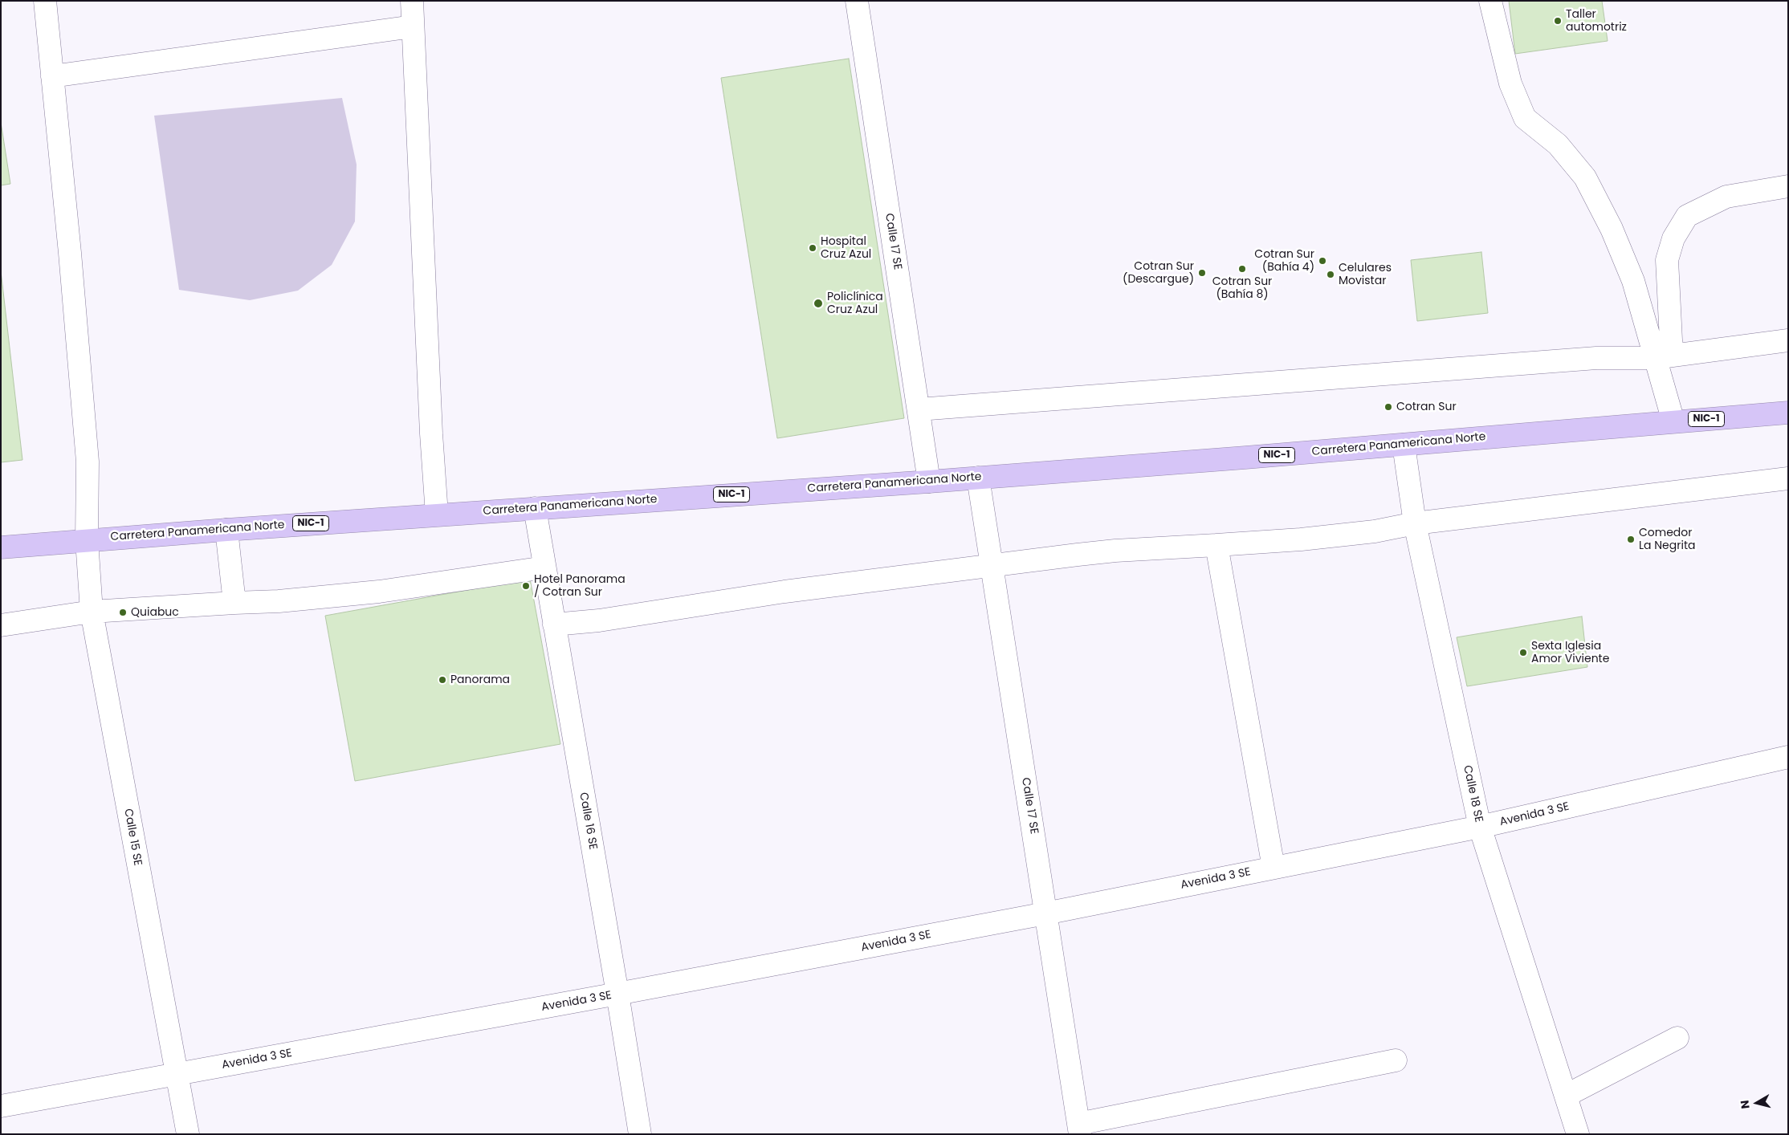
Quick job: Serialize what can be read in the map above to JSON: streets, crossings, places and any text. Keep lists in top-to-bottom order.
{
  "streets": {
    "highway": ["NIC-1", "Carretera Panamericana Norte"],
    "street": [
      "Calle 17 SE",
      "Calle 18 SE",
      "Avenida 3 SE",
      "Calle 16 SE",
      "Calle 15 SE"
    ]
  },
  "crossings": [
    ["Calle 17 SE", "Carretera Panamericana Norte"],
    ["Calle 17 SE", "Avenida 3 SE"],
    ["Carretera Panamericana Norte", "Calle 18 SE"],
    ["Carretera Panamericana Norte", "Calle 16 SE"],
    ["Carretera Panamericana Norte", "Calle 15 SE"],
    ["Calle 18 SE", "Avenida 3 SE"],
    ["Avenida 3 SE", "Calle 16 SE"],
    ["Avenida 3 SE", "Calle 15 SE"]
  ],
  "places": [
    "Taller automotriz",
    "Hospital Cruz Azul",
    "Cotran Sur (Bahía 4)",
    "Cotran Sur (Bahía 8)",
    "Cotran Sur (Descargue)",
    "Celulares Movistar",
    "Policlínica Cruz Azul",
    "Cotran Sur",
    "Comedor La Negrita",
    "Hotel Panorama / Cotran Sur",
    "Quiabuc",
    "Sexta Iglesia Amor Viviente",
    "Panorama"
  ],
  "north": "left"
}
